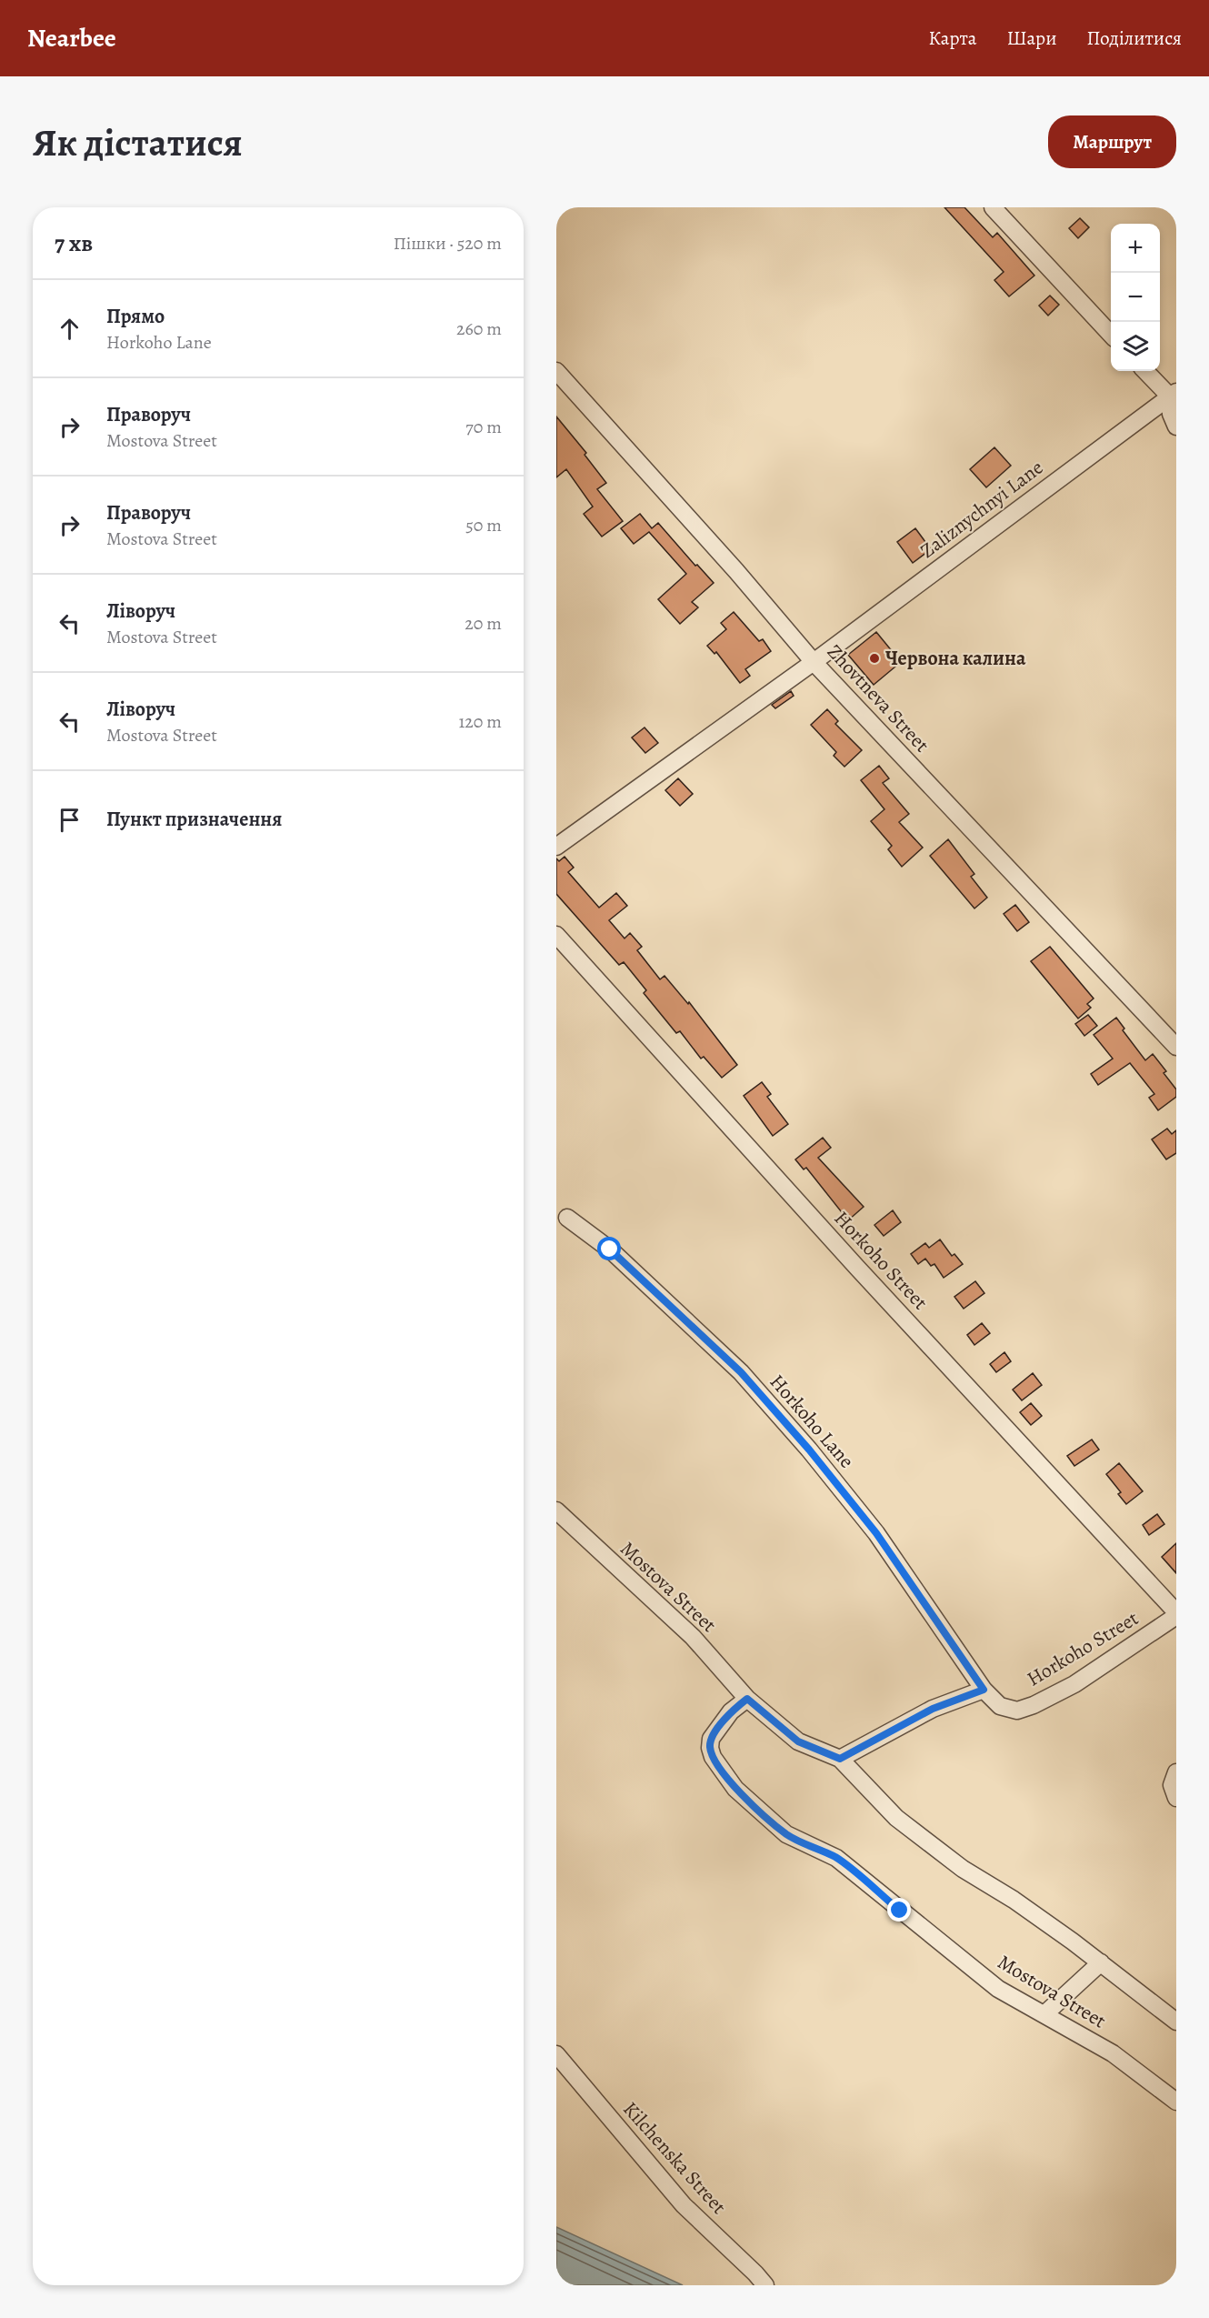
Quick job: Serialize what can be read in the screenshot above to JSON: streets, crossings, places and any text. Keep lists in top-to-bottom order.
{
  "streets": {
    "street": [
      "Zaliznychnyi Lane",
      "Zhovtneva Street",
      "Horkoho Street",
      "Horkoho Lane",
      "Mostova Street",
      "Kilchenska Street"
    ]
  },
  "crossings": [
    ["Zaliznychnyi Lane", "Zhovtneva Street"],
    ["Horkoho Street", "Horkoho Lane"]
  ],
  "places": ["Червона калина"],
  "page": {
    "header": "Nearbee",
    "nav": ["Карта", "Шари", "Поділитися"],
    "buttons": "Маршрут",
    "title": "Як дістатися",
    "heading": ["7 хв", "Пішки · 520 m"],
    "map_buttons": ["+", "−"],
    "list": [
      ["Прямо", "Horkoho Lane", "260 m"],
      ["Праворуч", "Mostova Street", "70 m"],
      ["Праворуч", "Mostova Street", "50 m"],
      ["Ліворуч", "Mostova Street", "20 m"],
      ["Ліворуч", "Mostova Street", "120 m"],
      "Пункт призначення"
    ]
  }
}
